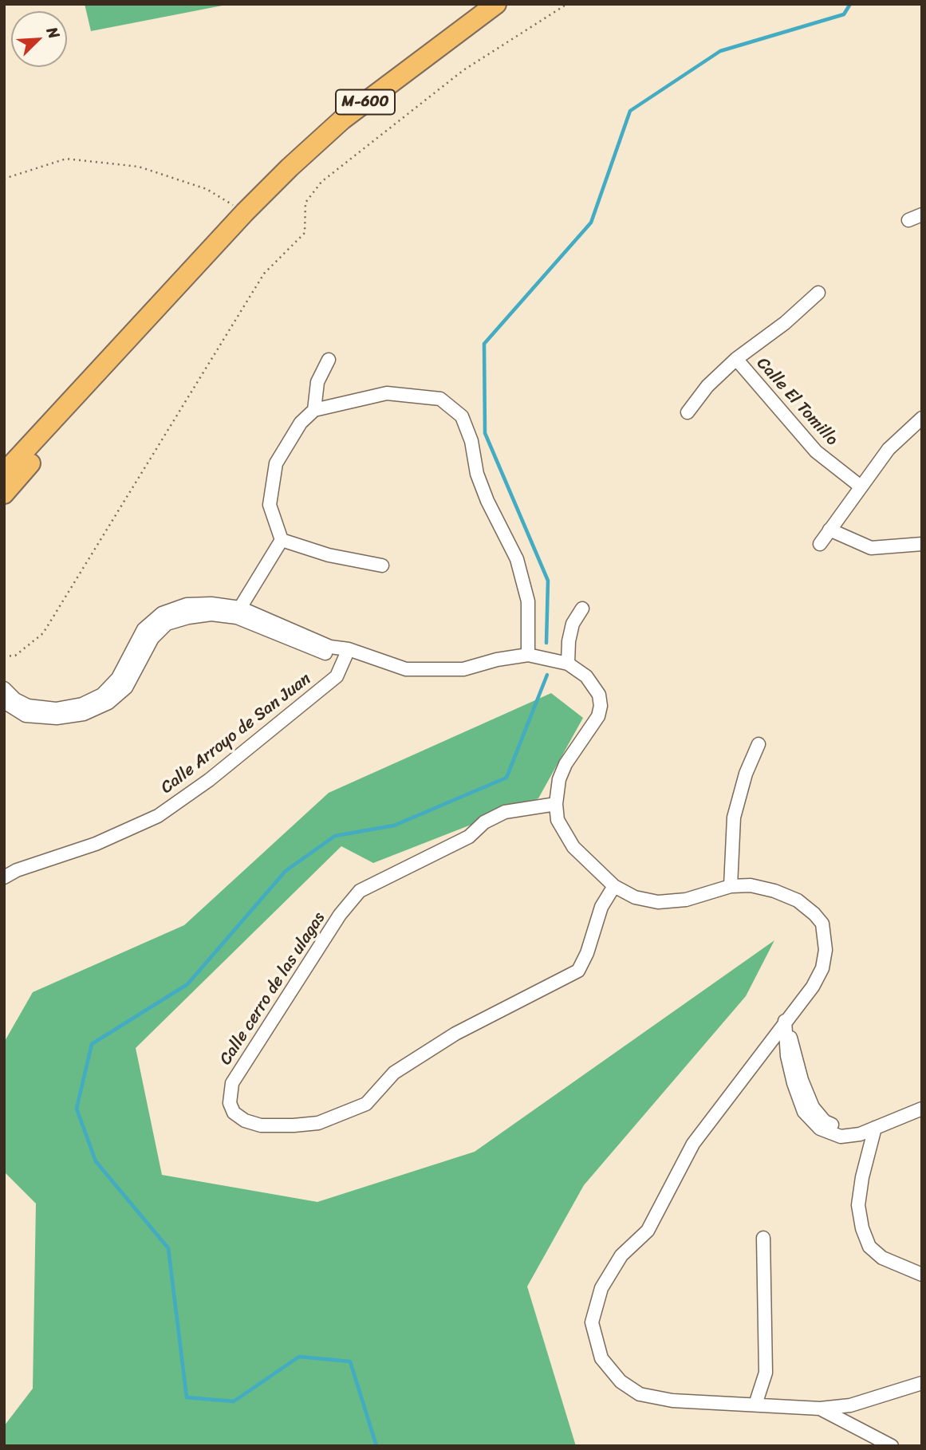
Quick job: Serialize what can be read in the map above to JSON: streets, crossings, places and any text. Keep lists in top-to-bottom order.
{
  "streets": {
    "highway": ["M-600"],
    "street": ["Calle El Tomillo", "Calle Arroyo de San Juan", "Calle cerro de las ulagas"]
  },
  "north": "top right"
}
